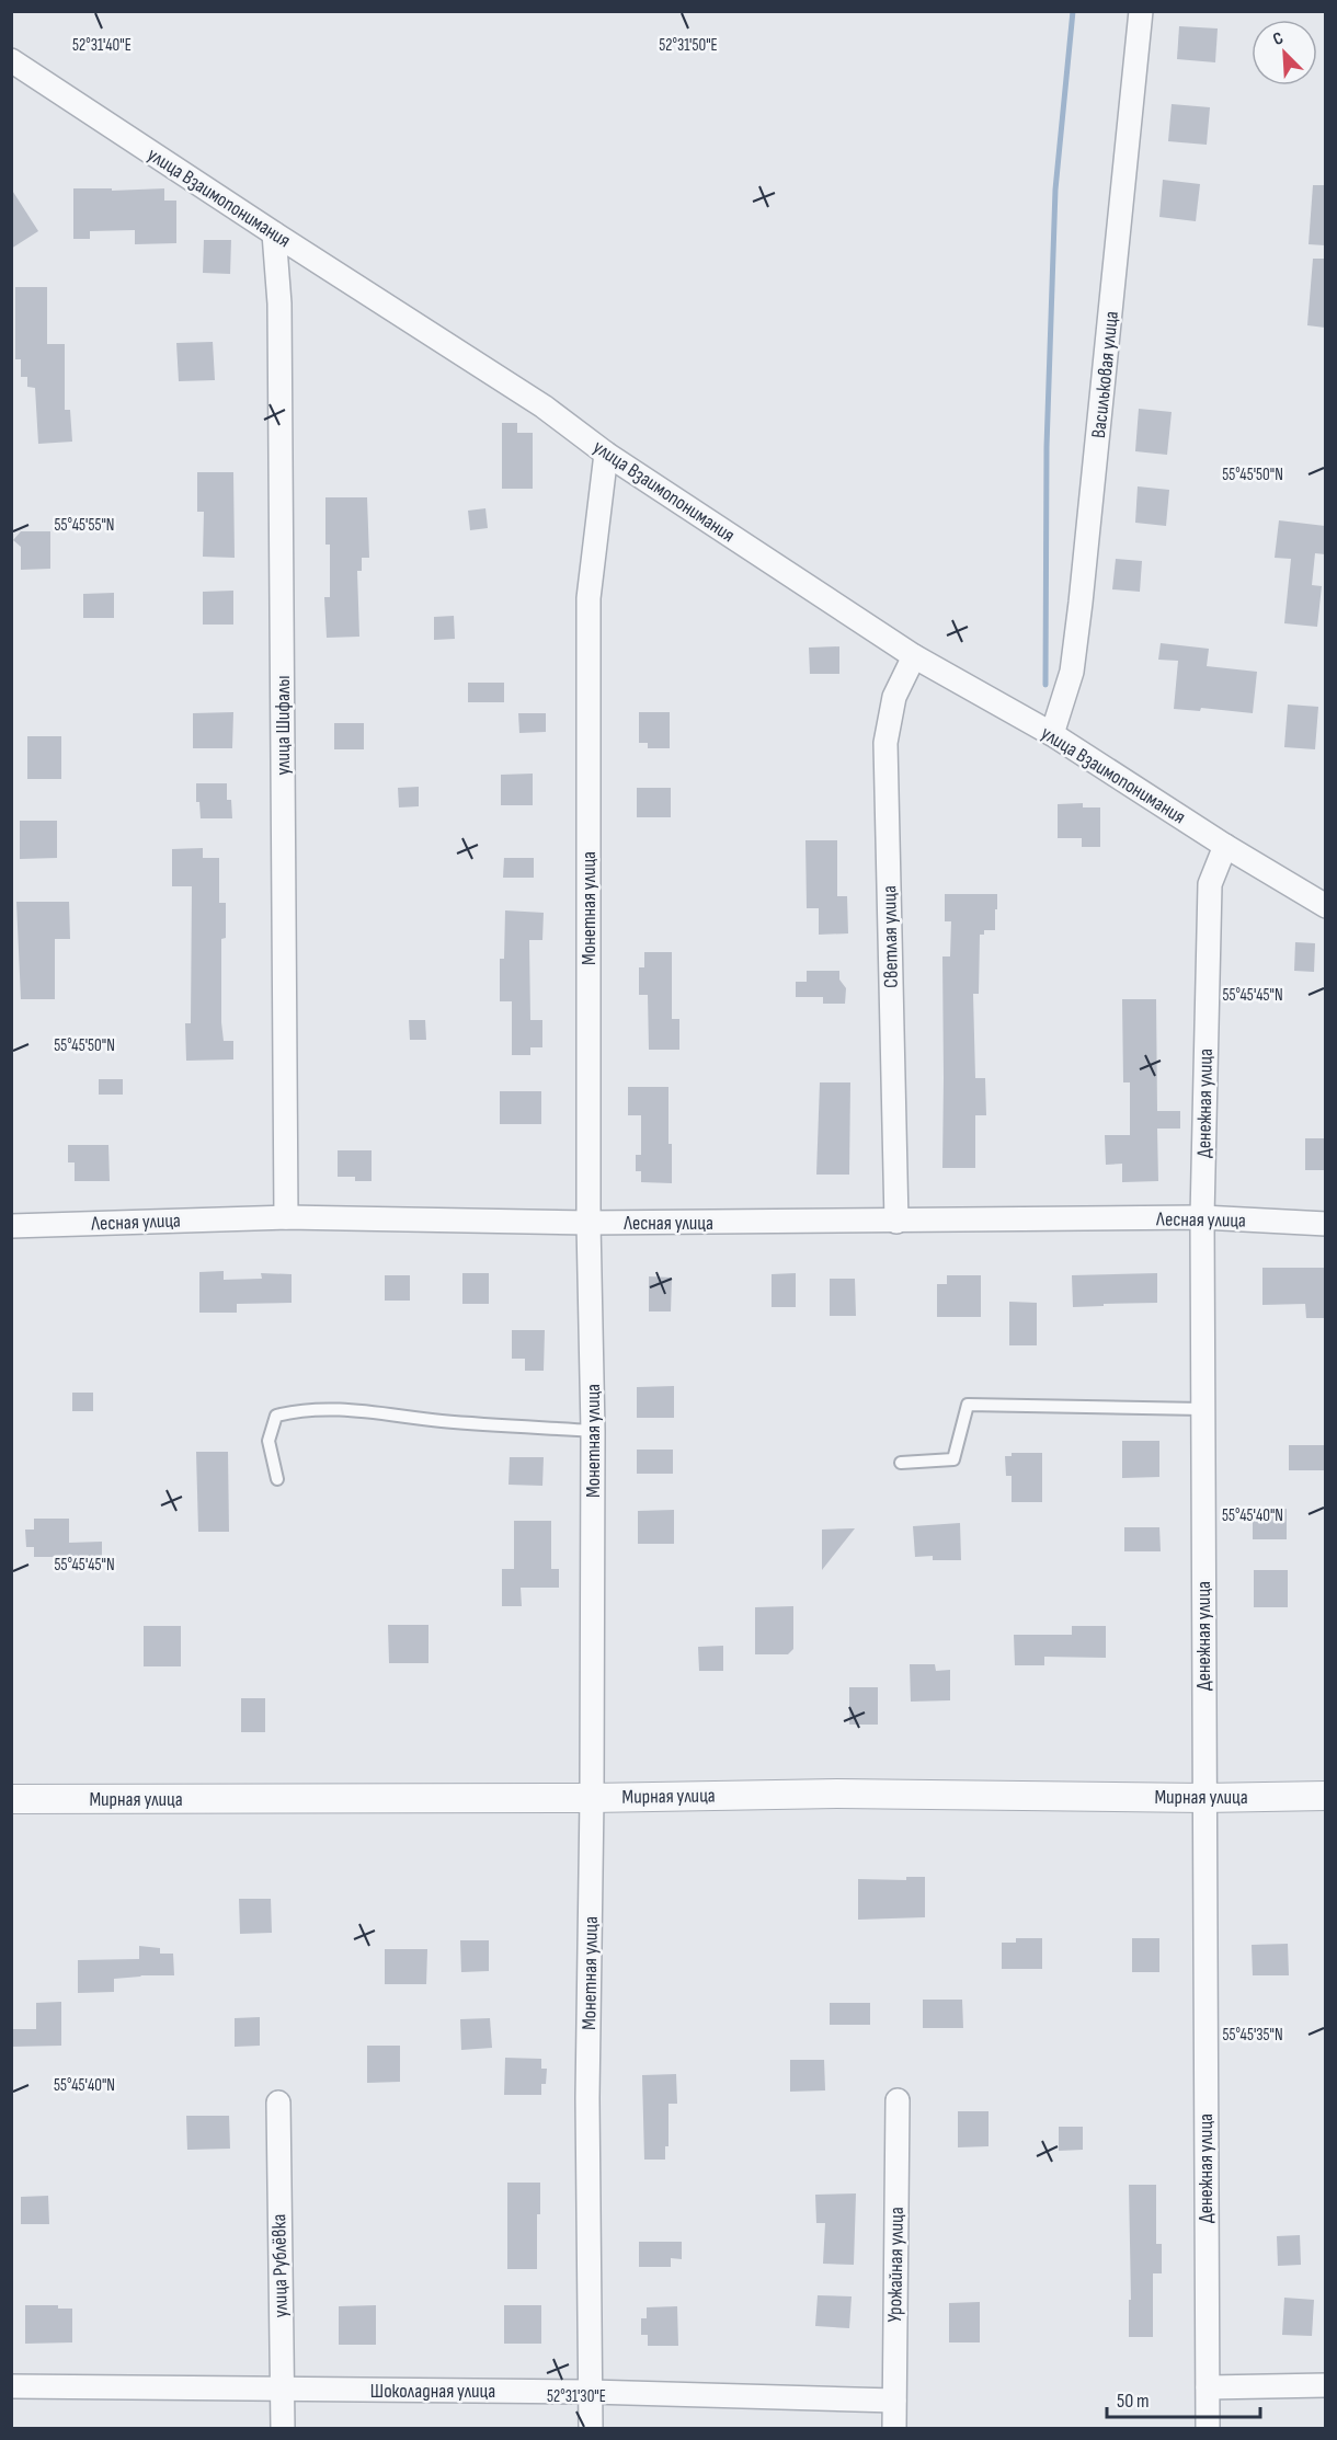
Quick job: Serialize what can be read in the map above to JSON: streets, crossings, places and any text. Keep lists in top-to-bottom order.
{
  "streets": {
    "street": [
      "улица Взаимопонимания",
      "Васильковая улица",
      "улица Шифалы",
      "Монетная улица",
      "Светлая улица",
      "Денежная улица",
      "Лесная улица",
      "Мирная улица",
      "Урожайная улица",
      "улица Рублёвка",
      "Шоколадная улица"
    ]
  },
  "crossings": [
    ["улица Взаимопонимания", "Васильковая улица"],
    ["улица Взаимопонимания", "улица Шифалы"],
    ["улица Взаимопонимания", "Монетная улица"],
    ["улица Взаимопонимания", "Светлая улица"],
    ["улица Взаимопонимания", "Денежная улица"],
    ["улица Шифалы", "Лесная улица"],
    ["Монетная улица", "Лесная улица"],
    ["Монетная улица", "Мирная улица"],
    ["Монетная улица", "Шоколадная улица"],
    ["Светлая улица", "Лесная улица"],
    ["Денежная улица", "Лесная улица"],
    ["Денежная улица", "Мирная улица"],
    ["Урожайная улица", "Шоколадная улица"],
    ["улица Рублёвка", "Шоколадная улица"]
  ],
  "scale_bar": "50 m",
  "north": "top left",
  "coordinates": [
    "52°31'50\"E",
    "52°31'40\"E",
    "55°45'50\"N",
    "55°45'55\"N",
    "55°45'45\"N",
    "55°45'40\"N",
    "55°45'35\"N",
    "52°31'30\"E"
  ]
}
